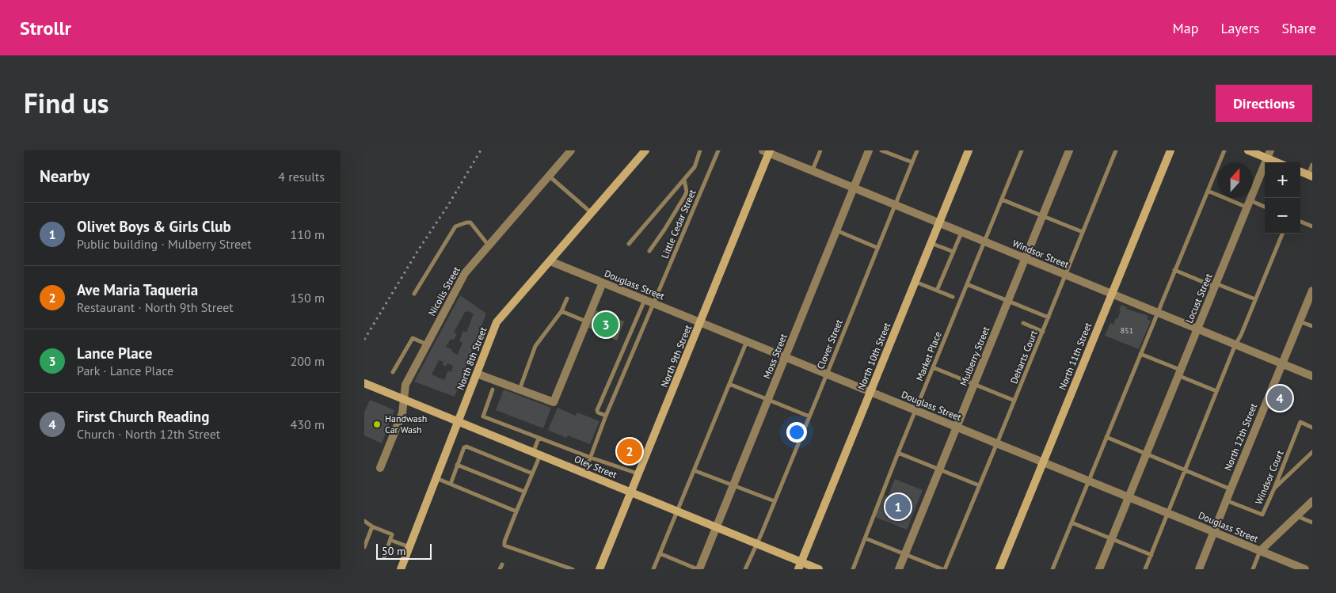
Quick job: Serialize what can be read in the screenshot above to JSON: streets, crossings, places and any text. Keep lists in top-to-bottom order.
{
  "streets": {
    "street": [
      "Windsor Street",
      "Douglass Street",
      "Nicolls Street",
      "Locust Street",
      "North 9th Street",
      "Moss Street",
      "North 10th Street",
      "Mulberry Street",
      "North 11th Street",
      "North 8th Street",
      "North 12th Street",
      "Oley Street"
    ],
    "lane": [
      "Little Cedar Street",
      "Clover Street",
      "Market Place",
      "Deharts Court",
      "Windsor Court"
    ]
  },
  "crossings": [
    ["Little Cedar Street", "Douglass Street"],
    ["Little Cedar Street", "Oley Street"],
    ["Windsor Street", "Locust Street"],
    ["Windsor Street", "Clover Street"],
    ["Windsor Street", "North 9th Street"],
    ["Windsor Street", "Moss Street"],
    ["Windsor Street", "North 10th Street"],
    ["Windsor Street", "Market Place"],
    ["Windsor Street", "Mulberry Street"],
    ["Windsor Street", "North 11th Street"],
    ["Windsor Street", "Deharts Court"],
    ["Windsor Street", "North 12th Street"],
    ["Douglass Street", "Locust Street"],
    ["Douglass Street", "Clover Street"],
    ["Douglass Street", "North 9th Street"],
    ["Douglass Street", "Moss Street"],
    ["Douglass Street", "North 10th Street"],
    ["Douglass Street", "Market Place"],
    ["Douglass Street", "Mulberry Street"],
    ["Douglass Street", "North 11th Street"],
    ["Douglass Street", "Deharts Court"],
    ["Douglass Street", "North 8th Street"],
    ["Douglass Street", "North 12th Street"],
    ["Nicolls Street", "Oley Street"],
    ["Clover Street", "Oley Street"],
    ["North 9th Street", "Oley Street"],
    ["Moss Street", "Oley Street"],
    ["North 10th Street", "Oley Street"],
    ["North 8th Street", "Oley Street"],
    ["North 12th Street", "Windsor Court"]
  ],
  "places": ["Handwash Car Wash"],
  "house_numbers": ["851"],
  "scale_bar": "50 m",
  "north": "top",
  "page": {
    "header": "Strollr",
    "nav": ["Map", "Layers", "Share"],
    "title": "Find us",
    "buttons": "Directions",
    "heading": ["Nearby", "4 results"],
    "map_buttons": ["+", "−"],
    "list": [
      {
        "mark": "1",
        "name": "Olivet Boys & Girls Club",
        "note": "Public building · Mulberry Street",
        "value": "110 m"
      },
      {
        "mark": "2",
        "name": "Ave Maria Taqueria",
        "note": "Restaurant · North 9th Street",
        "value": "150 m"
      },
      {
        "mark": "3",
        "name": "Lance Place",
        "note": "Park · Lance Place",
        "value": "200 m"
      },
      {
        "mark": "4",
        "name": "First Church Reading",
        "note": "Church · North 12th Street",
        "value": "430 m"
      }
    ],
    "pins": [
      "3",
      "4",
      "2",
      "1"
    ],
    "scale": "50 m"
  }
}
